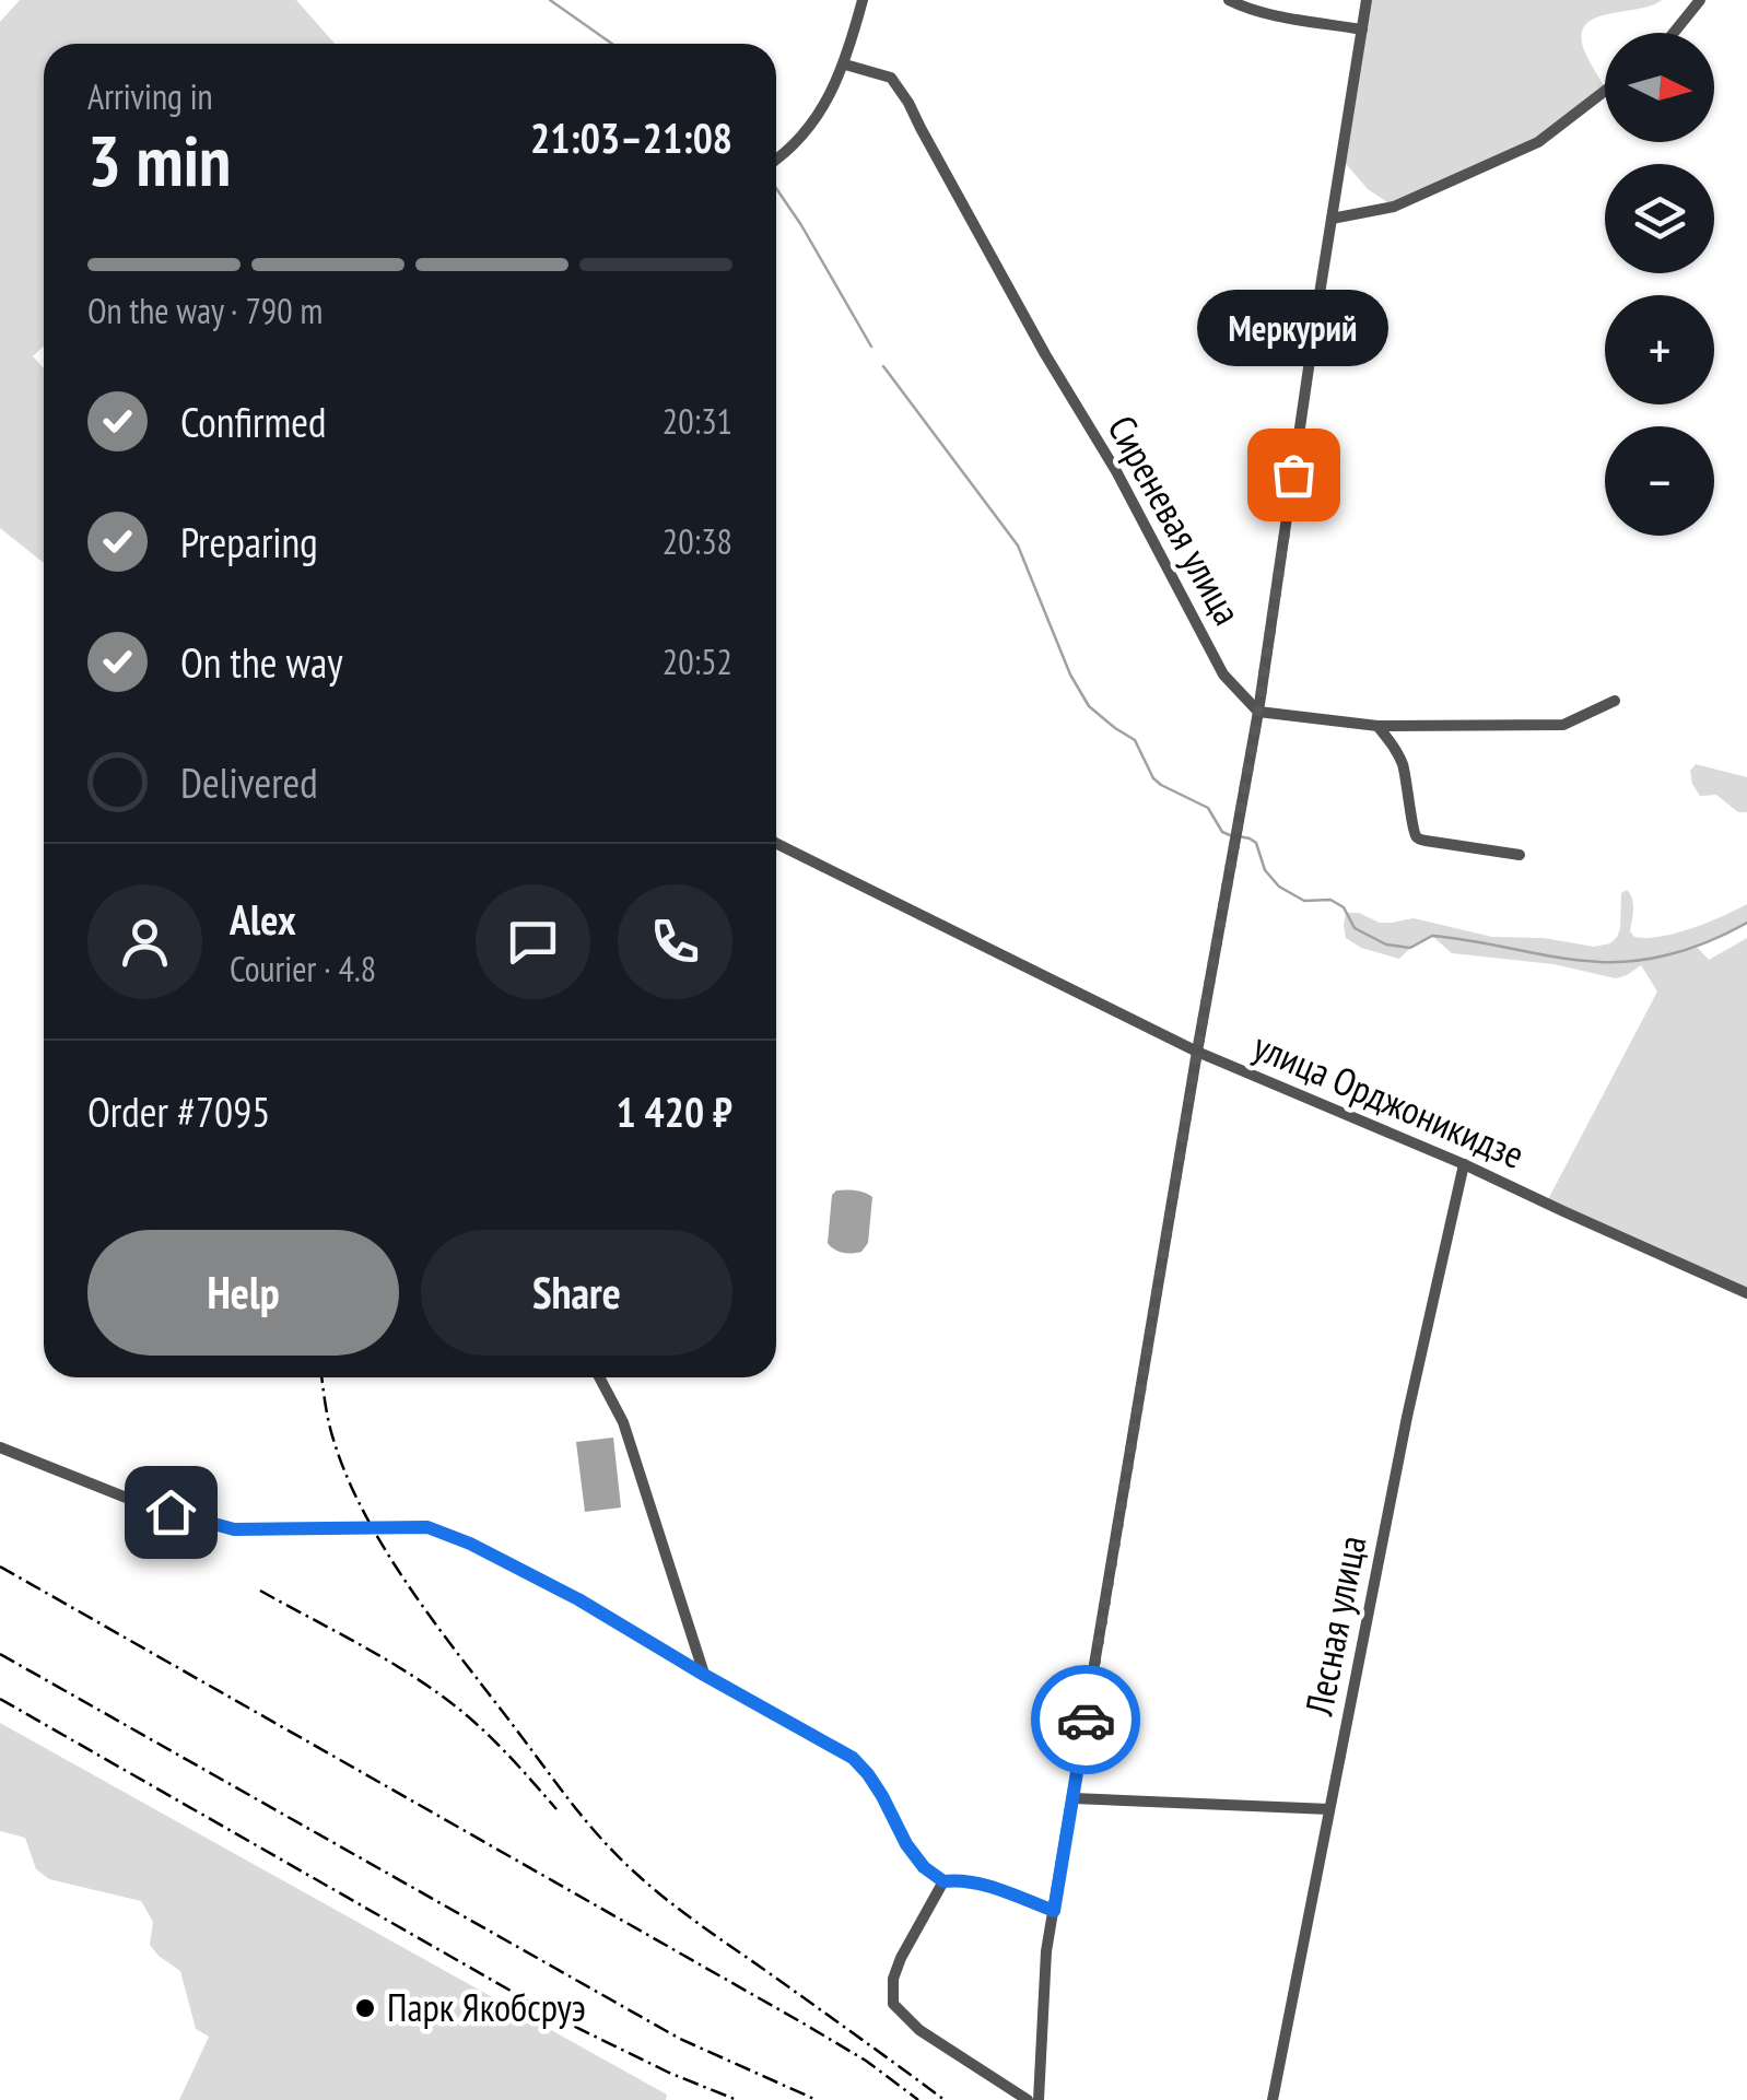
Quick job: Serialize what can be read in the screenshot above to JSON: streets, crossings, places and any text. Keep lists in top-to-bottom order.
{
  "streets": {
    "street": ["Сиреневая улица", "улица Орджоникидзе", "Лесная улица"]
  },
  "crossings": [
    ["улица Орджоникидзе", "Лесная улица"]
  ],
  "places": ["Меркурий", "Парк Якобсруэ"],
  "north": "right",
  "page": {
    "map_buttons": ["+", "−"],
    "heading": ["3 min", "Arriving in", "21:03–21:08"],
    "panel": [
      "Alex",
      "Courier · 4.8",
      "Order #7095",
      "1 420 ₽"
    ],
    "bar": "On the way · 790 m",
    "bubble": "Меркурий",
    "list": [
      ["Confirmed", "20:31"],
      ["Preparing", "20:38"],
      ["On the way", "20:52"],
      "Delivered"
    ],
    "buttons": ["Help", "Share"]
  }
}
